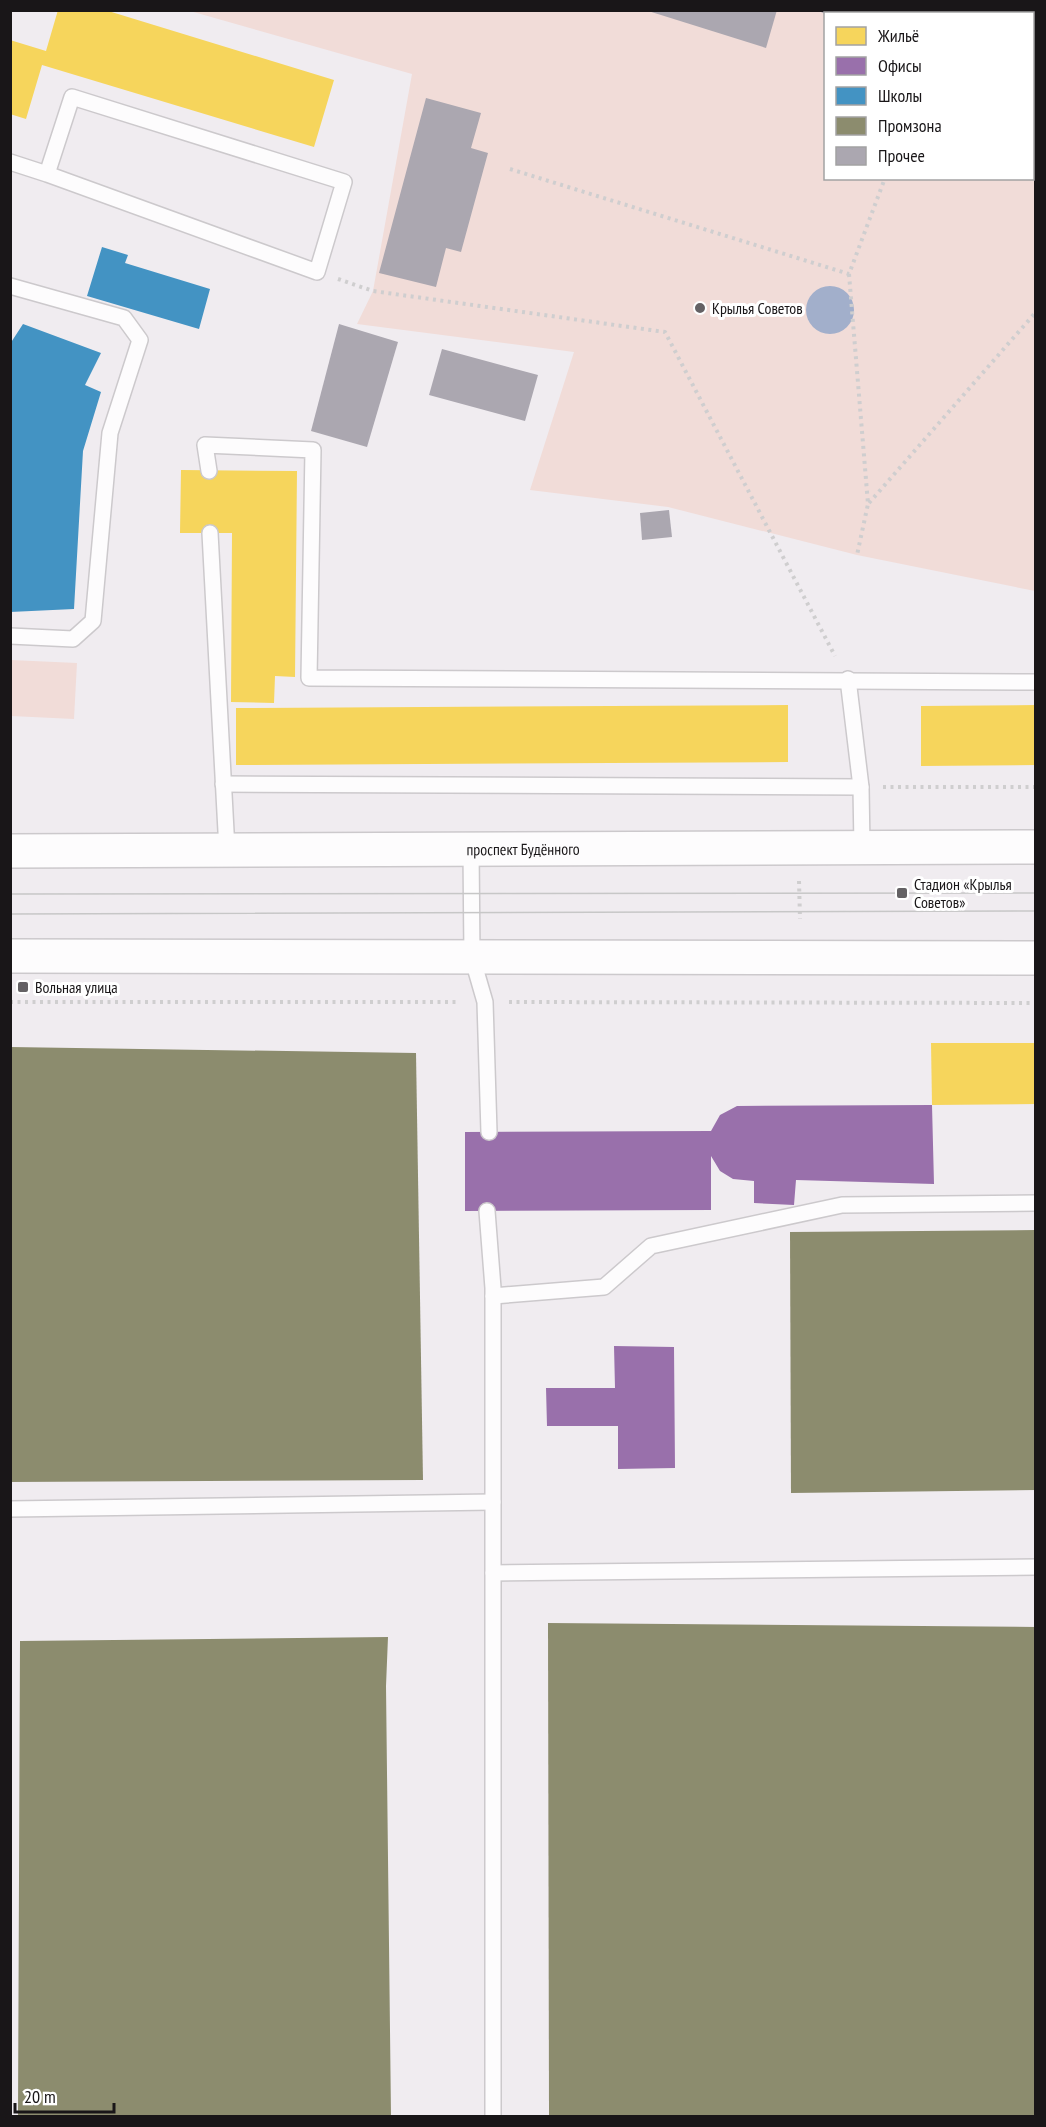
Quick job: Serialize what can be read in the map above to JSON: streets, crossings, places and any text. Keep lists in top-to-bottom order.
{
  "streets": {
    "main road": ["проспект Будённого"]
  },
  "places": {
    "other": ["Крылья Советов"],
    "transit": ["Стадион «Крылья Советов»", "Вольная улица"]
  },
  "legend": [
    "Жильё",
    "Офисы",
    "Школы",
    "Промзона",
    "Прочее"
  ],
  "scale_bar": "20 m"
}
